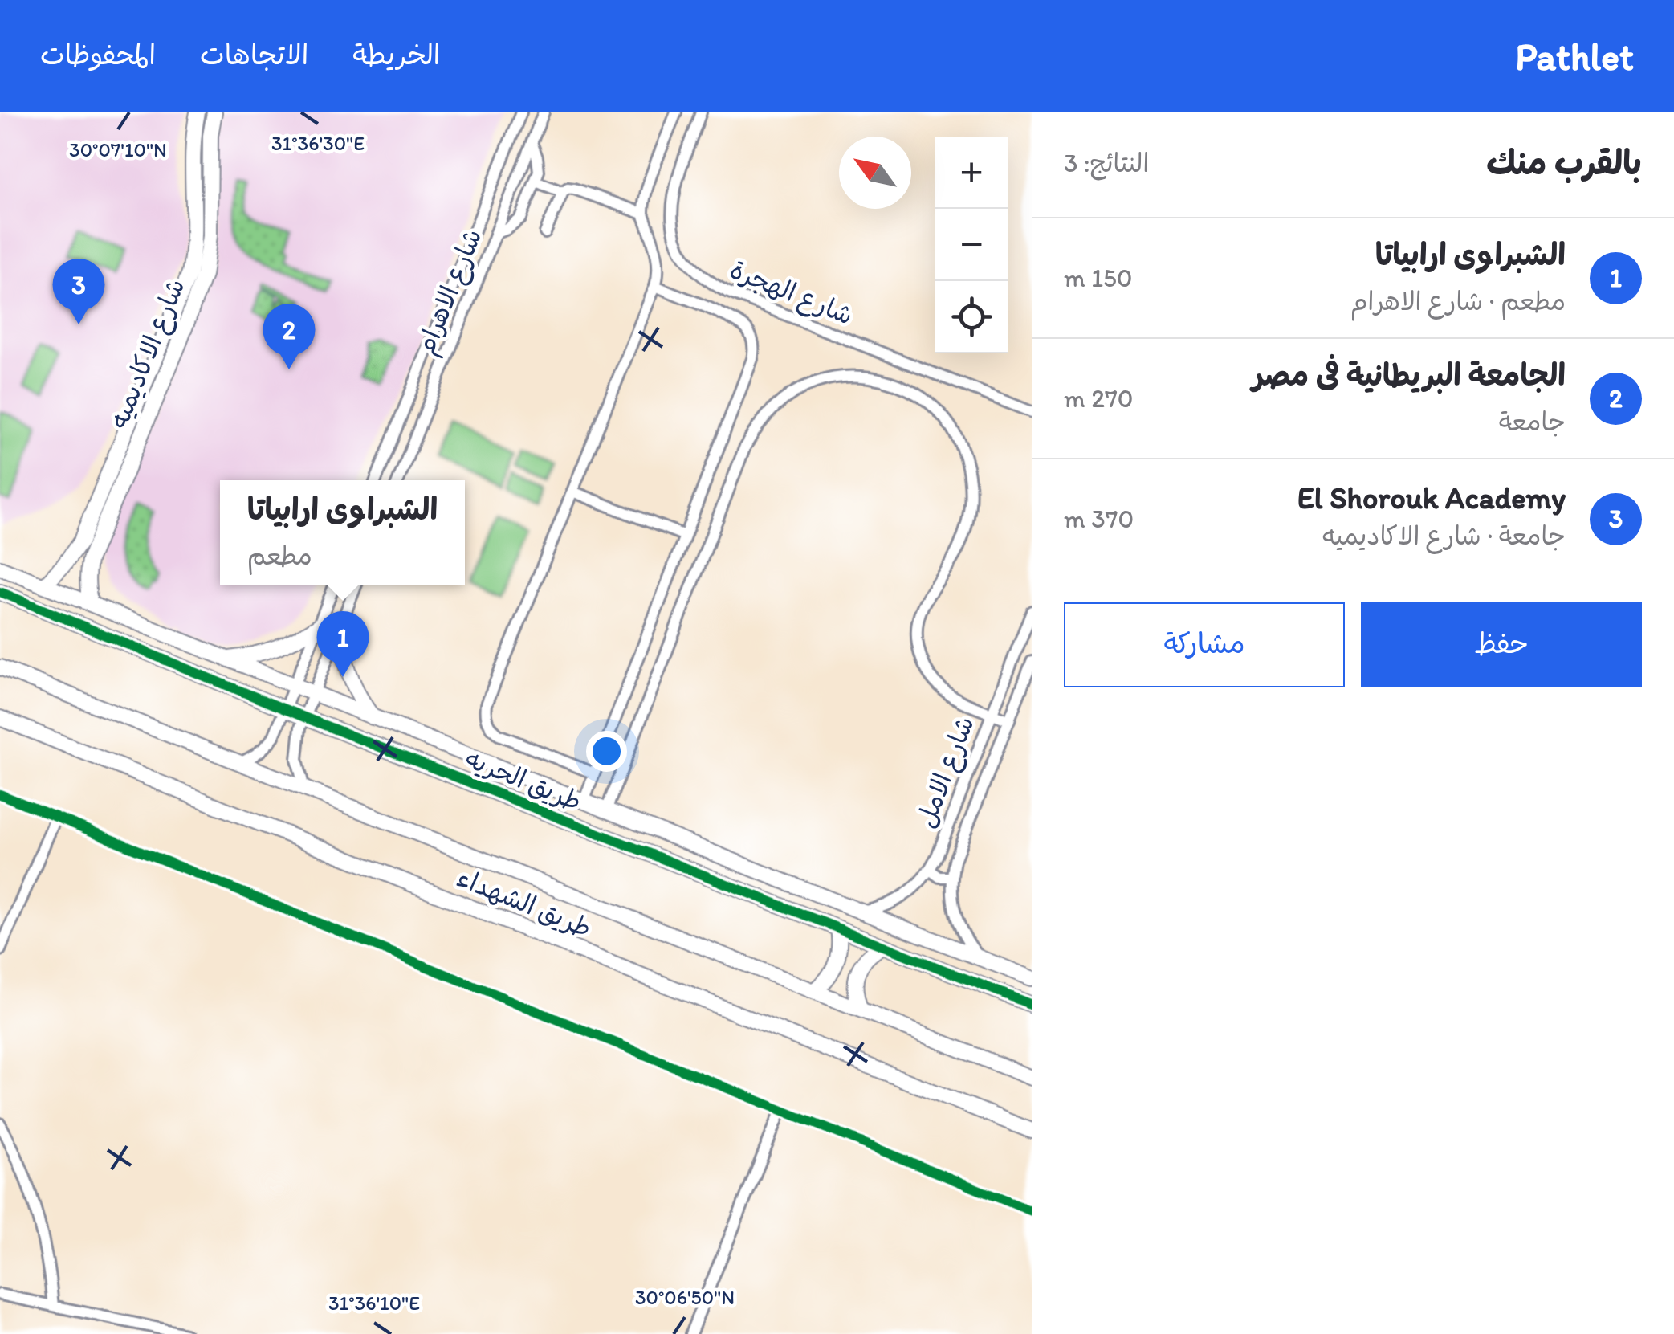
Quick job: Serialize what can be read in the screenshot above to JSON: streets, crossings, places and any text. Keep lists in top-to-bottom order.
{
  "streets": {
    "street": [
      "شارع الاهرام",
      "شارع الهجرة",
      "شارع الاكاديميه",
      "شارع الامل",
      "طريق الحريه",
      "طريق الشهداء"
    ]
  },
  "crossings": [
    ["شارع الاكاديميه", "طريق الحريه"],
    ["شارع الامل", "طريق الحريه"]
  ],
  "north": "top left",
  "page": {
    "header": "Pathlet",
    "nav": ["الخريطة", "الاتجاهات", "المحفوظات"],
    "heading": ["بالقرب منك", "النتائج: 3"],
    "map_buttons": ["+", "−"],
    "list": [
      {
        "mark": "1",
        "name": "الشبراوى ارابياتا",
        "note": "مطعم · شارع الاهرام",
        "value": "150 m"
      },
      {
        "mark": "2",
        "name": "الجامعة البريطانية فى مصر",
        "note": "جامعة",
        "value": "270 m"
      },
      {
        "mark": "3",
        "name": "El Shorouk Academy",
        "note": "جامعة · شارع الاكاديميه",
        "value": "370 m"
      }
    ],
    "pins": ["3", "2", "1"],
    "popup": ["الشبراوى ارابياتا", "مطعم"],
    "buttons": ["حفظ", "مشاركة"]
  },
  "coordinates": [
    "31°36'30\"E",
    "30°07'10\"N",
    "30°06'50\"N",
    "31°36'10\"E"
  ]
}
